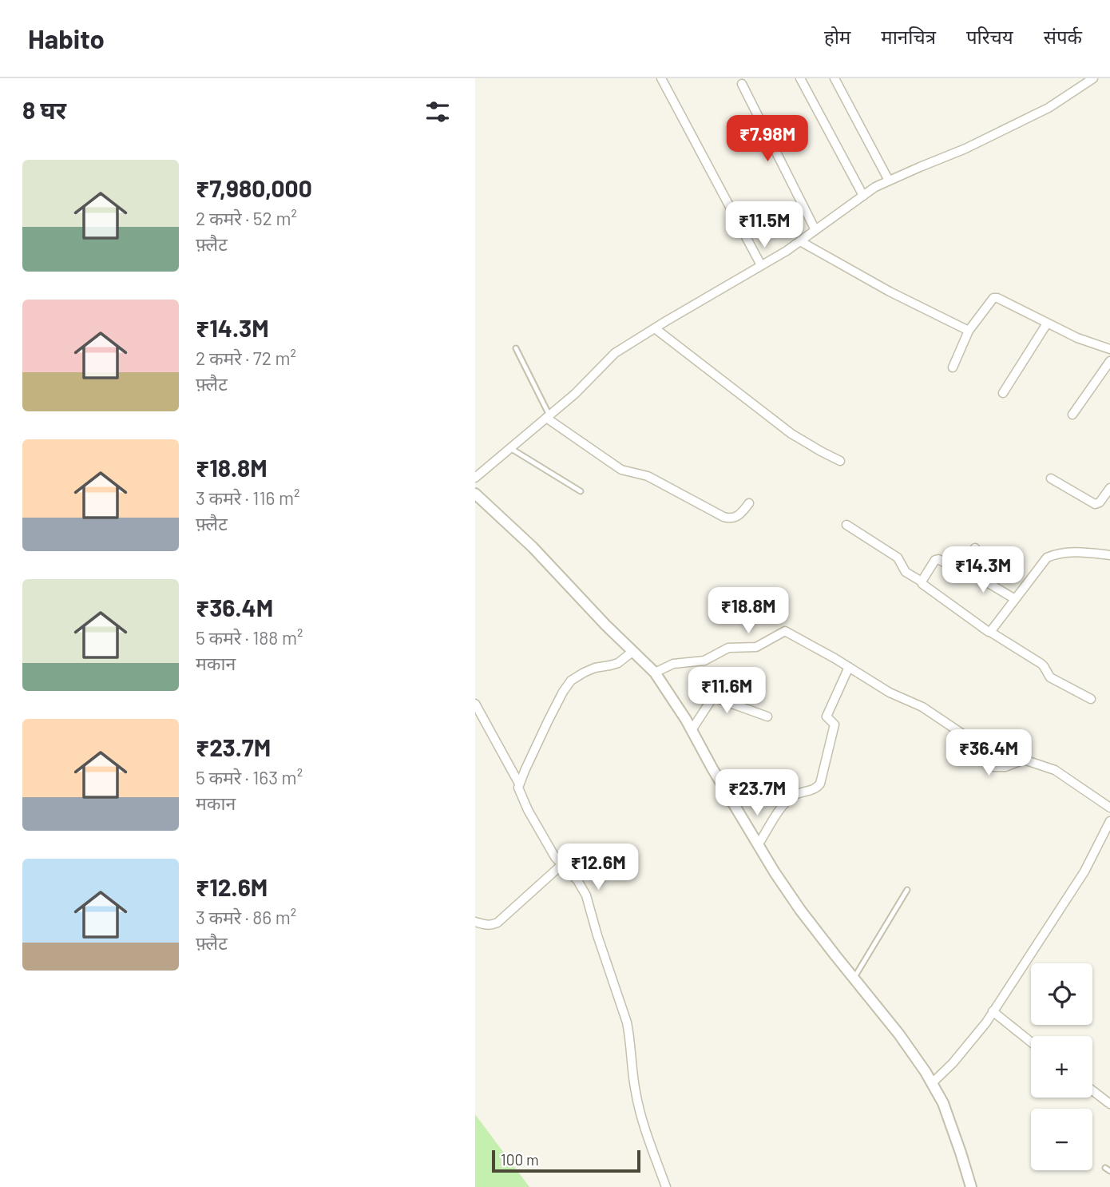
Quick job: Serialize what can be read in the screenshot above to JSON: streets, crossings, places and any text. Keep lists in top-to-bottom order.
{
  "scale_bar": "100 m",
  "page": {
    "header": "Habito",
    "nav": [
      "होम",
      "मानचित्र",
      "परिचय",
      "संपर्क"
    ],
    "heading": "8 घर",
    "price": [
      "₹7.98M",
      "₹11.5M",
      "₹14.3M",
      "₹18.8M",
      "₹11.6M",
      "₹36.4M",
      "₹23.7M",
      "₹12.6M"
    ],
    "list": [
      {
        "name": "₹7,980,000",
        "note": "2 कमरे · 52 m² · फ़्लैट"
      },
      {
        "name": "₹14.3M",
        "note": "2 कमरे · 72 m² · फ़्लैट"
      },
      {
        "name": "₹18.8M",
        "note": "3 कमरे · 116 m² · फ़्लैट"
      },
      {
        "name": "₹36.4M",
        "note": "5 कमरे · 188 m² · मकान"
      },
      {
        "name": "₹23.7M",
        "note": "5 कमरे · 163 m² · मकान"
      },
      {
        "name": "₹12.6M",
        "note": "3 कमरे · 86 m² · फ़्लैट"
      }
    ],
    "map_buttons": ["+", "−"],
    "scale": "100 m"
  }
}
